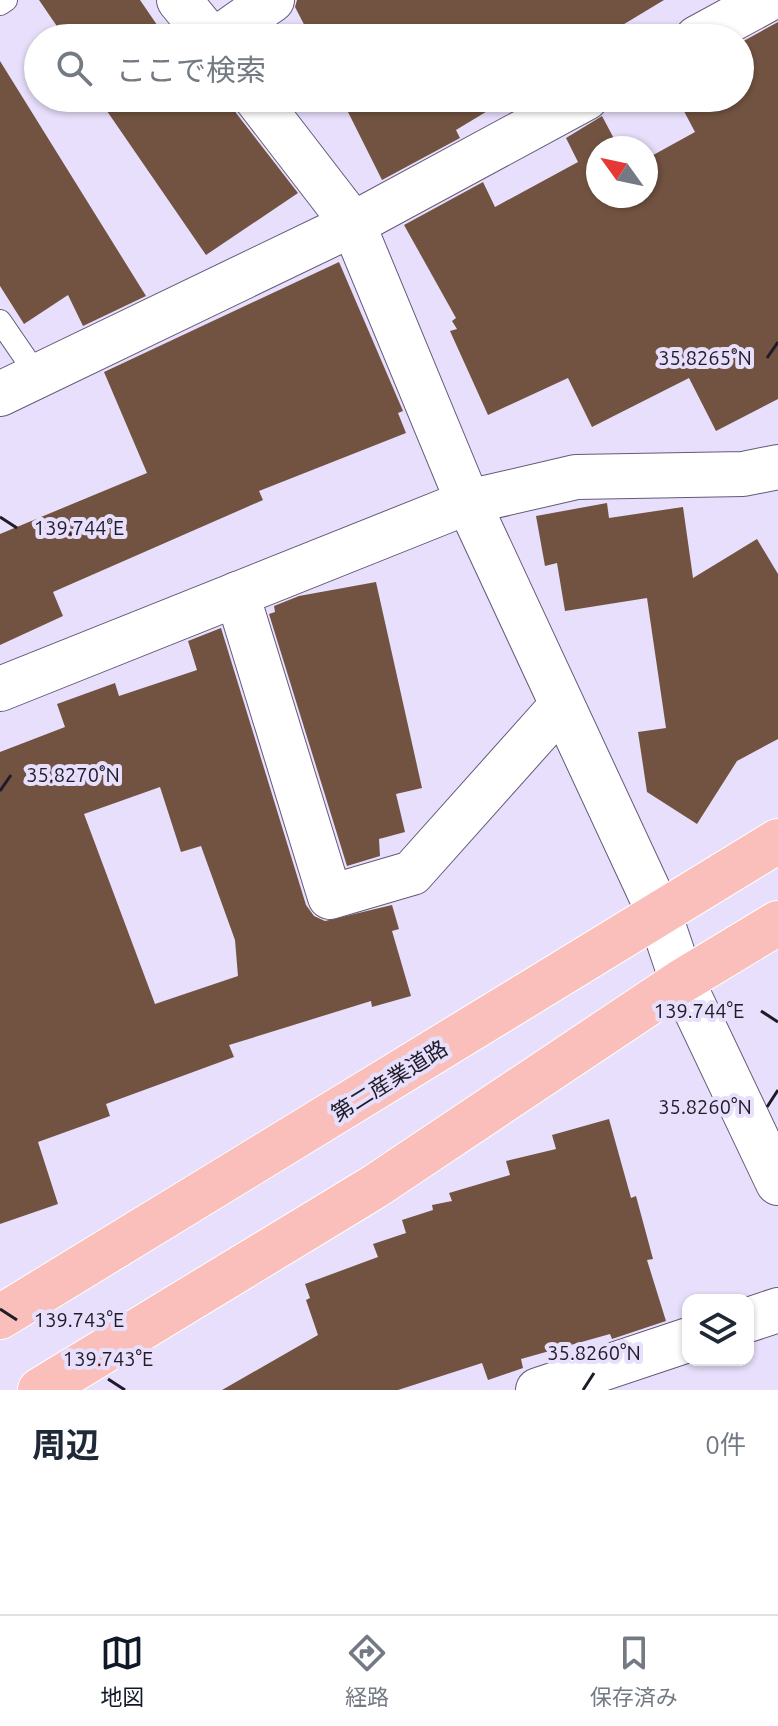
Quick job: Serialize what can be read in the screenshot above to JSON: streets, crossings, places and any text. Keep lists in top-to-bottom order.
{
  "streets": {
    "main road": ["第二産業道路"]
  },
  "north": "top left",
  "page": {
    "search": "ここで検索",
    "heading": ["周辺", "0件"],
    "nav": ["地図", "経路", "保存済み"]
  },
  "coordinates": [
    "35.8265°N",
    "139.744°E",
    "35.8270°N",
    "35.8260°N",
    "139.743°E"
  ]
}
